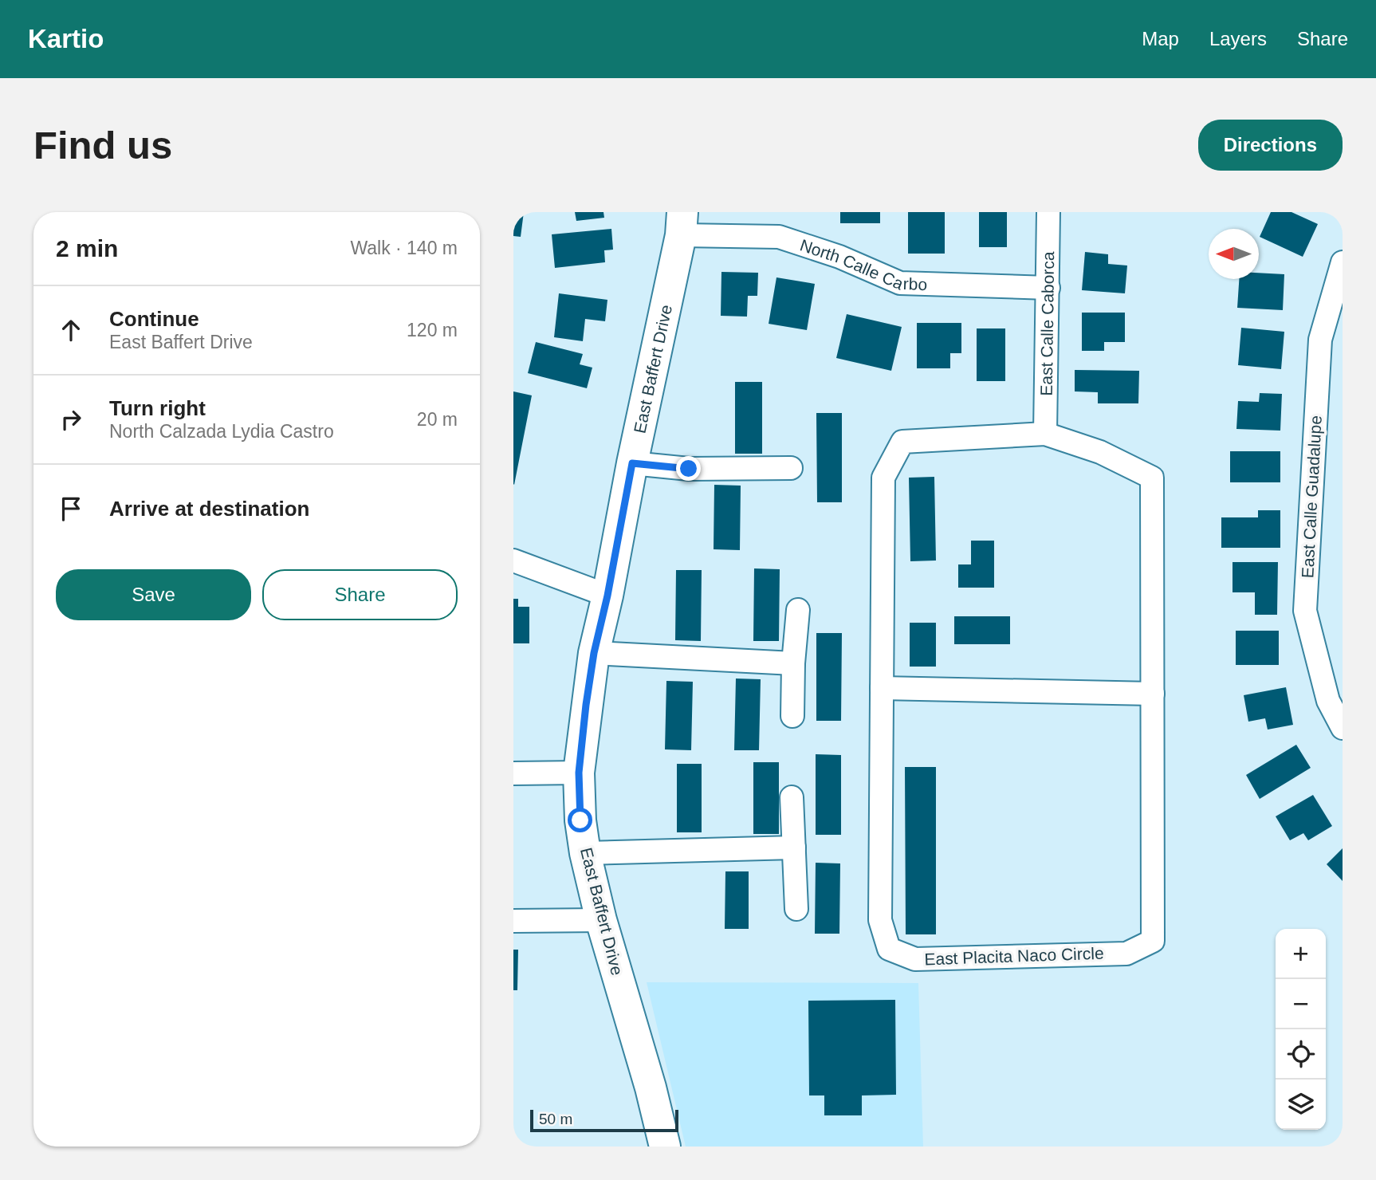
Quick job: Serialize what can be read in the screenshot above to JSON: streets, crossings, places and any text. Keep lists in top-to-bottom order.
{
  "streets": {
    "street": [
      "North Calle Carbo",
      "East Calle Caborca",
      "East Baffert Drive",
      "East Calle Guadalupe",
      "East Placita Naco Circle"
    ]
  },
  "crossings": [
    ["North Calle Carbo", "East Calle Caborca"],
    ["North Calle Carbo", "East Baffert Drive"],
    ["East Calle Caborca", "East Placita Naco Circle"]
  ],
  "scale_bar": "50 m",
  "north": "left",
  "page": {
    "header": "Kartio",
    "nav": ["Map", "Layers", "Share"],
    "buttons": [
      "Directions",
      ["Save", "Share"]
    ],
    "title": "Find us",
    "heading": ["2 min", "Walk · 140 m"],
    "list": [
      ["Continue", "East Baffert Drive", "120 m"],
      ["Turn right", "North Calzada Lydia Castro", "20 m"],
      "Arrive at destination"
    ],
    "map_buttons": ["+", "−"],
    "scale": "50 m"
  }
}
